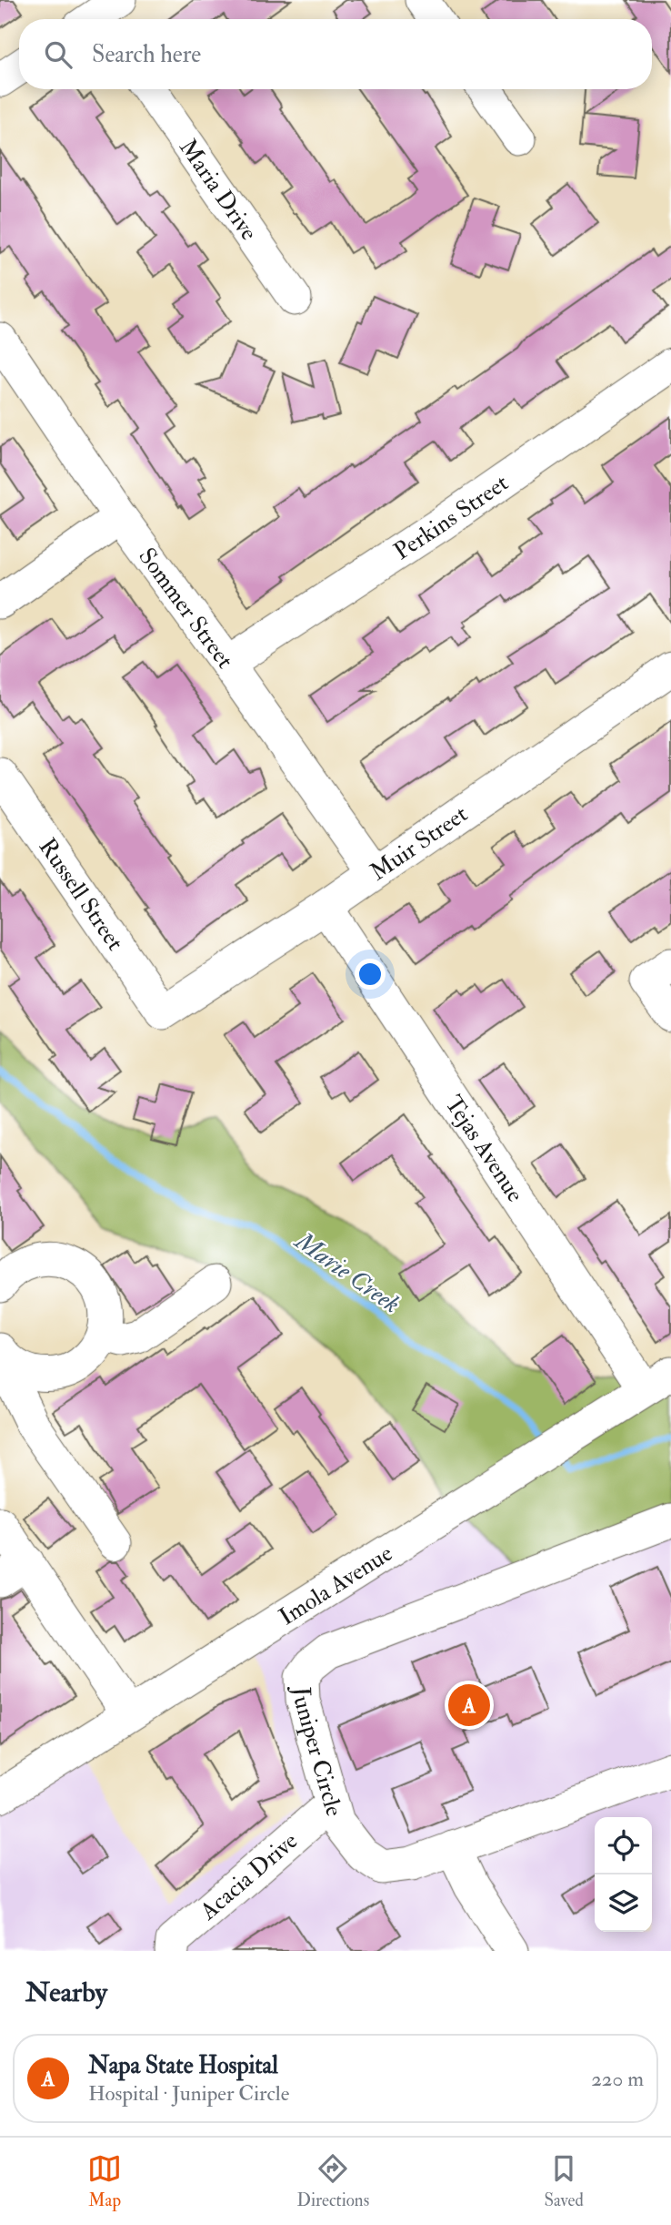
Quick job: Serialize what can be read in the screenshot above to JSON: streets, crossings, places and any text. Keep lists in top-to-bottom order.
{
  "streets": {
    "street": [
      "Maria Drive",
      "Perkins Street",
      "Sommer Street",
      "Muir Street",
      "Russell Street",
      "Tejas Avenue",
      "Imola Avenue",
      "Juniper Circle",
      "Acacia Drive"
    ]
  },
  "crossings": [
    ["Perkins Street", "Sommer Street"],
    ["Sommer Street", "Muir Street"],
    ["Muir Street", "Russell Street"],
    ["Muir Street", "Tejas Avenue"],
    ["Tejas Avenue", "Imola Avenue"],
    ["Juniper Circle", "Acacia Drive"]
  ],
  "water": ["Marie Creek"],
  "page": {
    "search": "Search here",
    "pins": "A",
    "heading": "Nearby",
    "list": [
      {
        "mark": "A",
        "name": "Napa State Hospital",
        "note": "Hospital · Juniper Circle",
        "value": "220 m"
      }
    ],
    "nav": ["Map", "Directions", "Saved"]
  }
}
